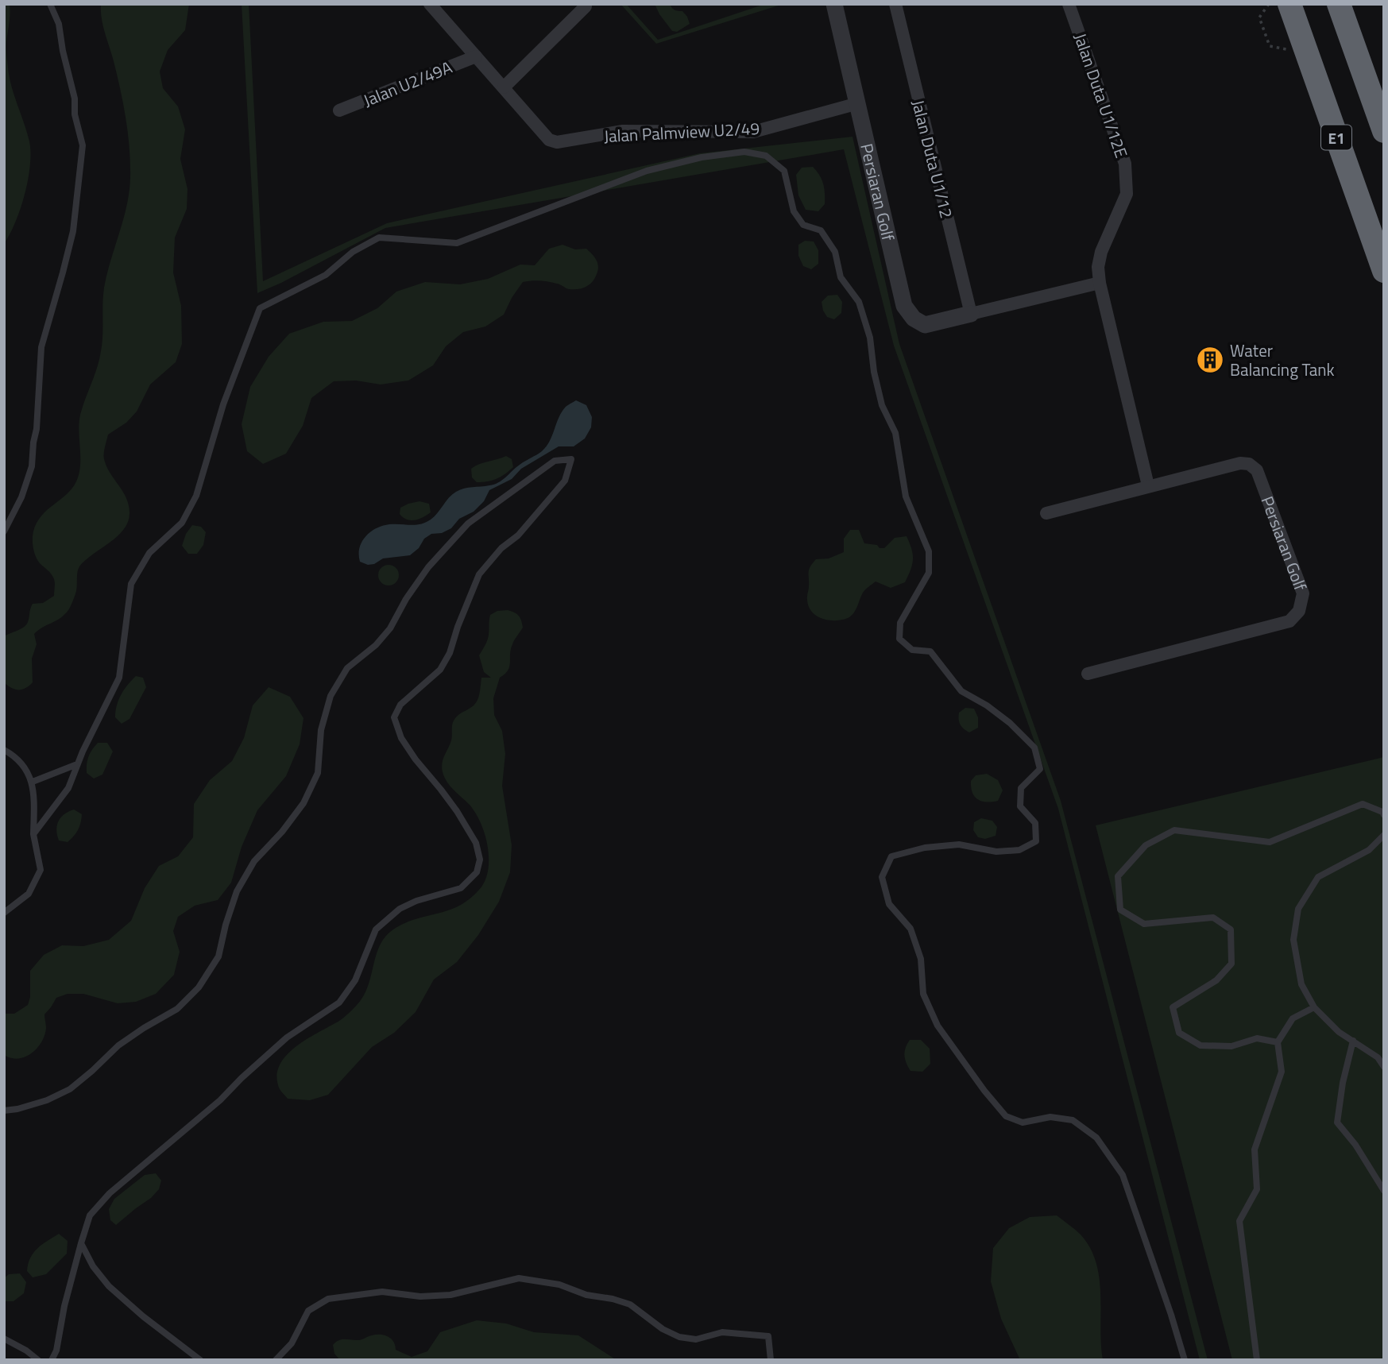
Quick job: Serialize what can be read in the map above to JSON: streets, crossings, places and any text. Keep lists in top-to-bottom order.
{
  "streets": {
    "highway": ["E1"],
    "street": [
      "Jalan U2/49A",
      "Jalan Duta U1/12E",
      "Jalan Palmview U2/49",
      "Jalan Duta U1/12",
      "Persiaran Golf"
    ]
  },
  "crossings": [
    ["Jalan U2/49A", "Jalan Palmview U2/49"],
    ["Jalan Palmview U2/49", "Persiaran Golf"],
    ["Jalan Duta U1/12", "Persiaran Golf"]
  ],
  "places": {
    "building": ["Water Balancing Tank"]
  }
}
